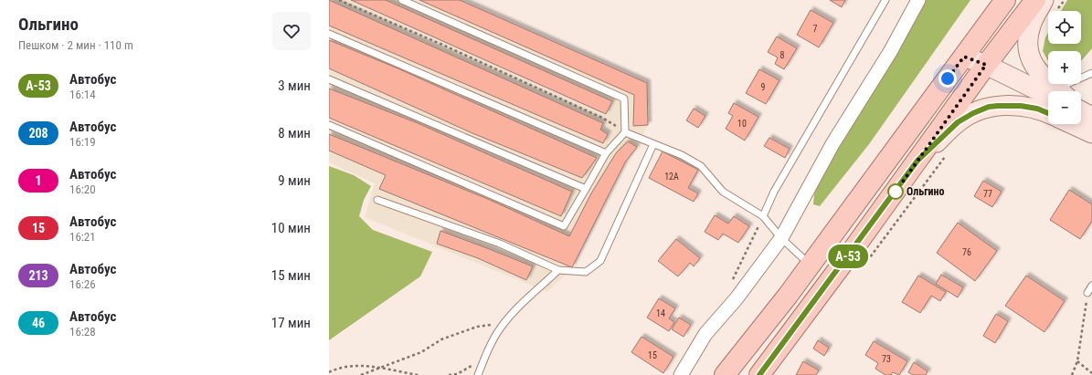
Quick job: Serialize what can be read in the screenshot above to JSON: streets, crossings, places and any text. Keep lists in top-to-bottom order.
{
  "places": ["Ольгино"],
  "lines": ["bus line А-53"],
  "house_numbers": [
    "7",
    "8",
    "9",
    "10",
    "12А",
    "77",
    "76",
    "14",
    "15",
    "73"
  ],
  "page": {
    "heading": ["Ольгино", "Пешком · 2 мин · 110 m"],
    "on_map": "А-53",
    "map_buttons": ["+", "−"],
    "list": [
      {
        "mark": "А-53",
        "name": "Автобус",
        "note": "16:14",
        "value": "3 мин"
      },
      {
        "mark": "208",
        "name": "Автобус",
        "note": "16:19",
        "value": "8 мин"
      },
      {
        "mark": "1",
        "name": "Автобус",
        "note": "16:20",
        "value": "9 мин"
      },
      {
        "mark": "15",
        "name": "Автобус",
        "note": "16:21",
        "value": "10 мин"
      },
      {
        "mark": "213",
        "name": "Автобус",
        "note": "16:26",
        "value": "15 мин"
      },
      {
        "mark": "46",
        "name": "Автобус",
        "note": "16:28",
        "value": "17 мин"
      }
    ]
  }
}
